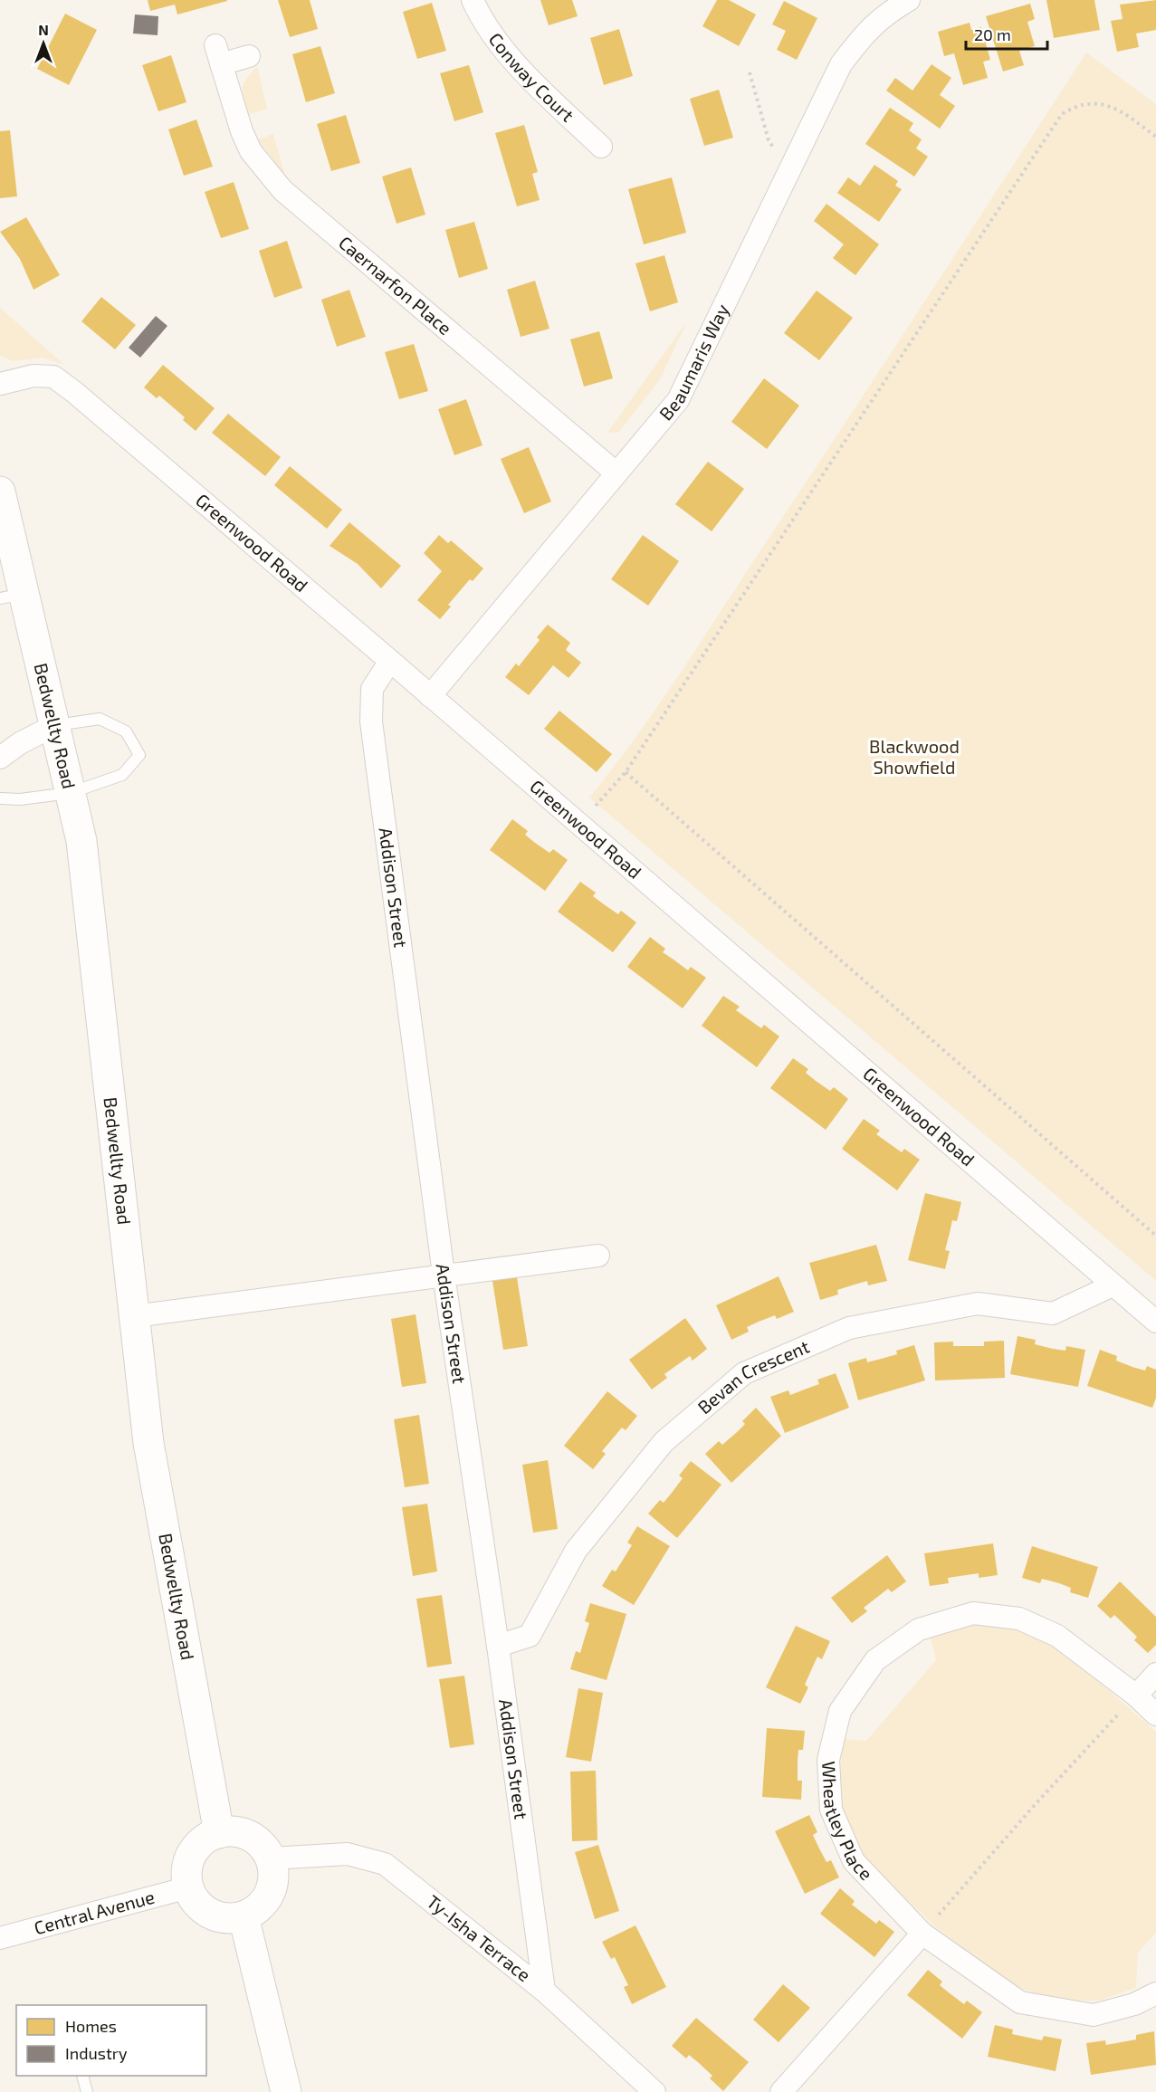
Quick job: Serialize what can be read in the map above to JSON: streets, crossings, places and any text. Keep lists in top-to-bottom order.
{
  "streets": {
    "street": [
      "Conway Court",
      "Caernarfon Place",
      "Beaumaris Way",
      "Greenwood Road",
      "Bedwellty Road",
      "Addison Street",
      "Bevan Crescent",
      "Wheatley Place",
      "Central Avenue",
      "Ty-Isha Terrace"
    ]
  },
  "crossings": [
    ["Caernarfon Place", "Beaumaris Way"],
    ["Beaumaris Way", "Greenwood Road"],
    ["Greenwood Road", "Addison Street"],
    ["Greenwood Road", "Bevan Crescent"],
    ["Bedwellty Road", "Central Avenue"],
    ["Bedwellty Road", "Ty-Isha Terrace"],
    ["Addison Street", "Bevan Crescent"],
    ["Addison Street", "Ty-Isha Terrace"],
    ["Central Avenue", "Ty-Isha Terrace"]
  ],
  "parks": ["Blackwood Showfield"],
  "legend": ["Homes", "Industry"],
  "scale_bar": "20 m",
  "north": "top"
}
